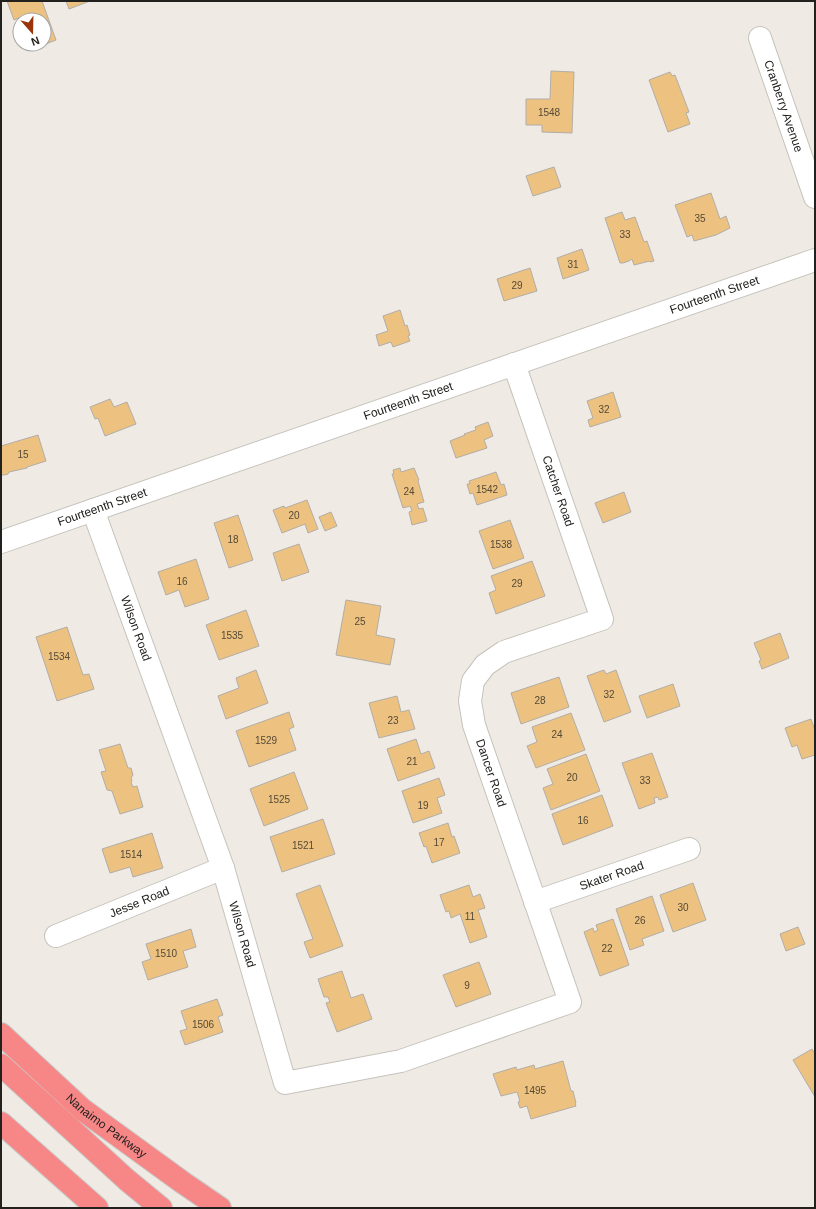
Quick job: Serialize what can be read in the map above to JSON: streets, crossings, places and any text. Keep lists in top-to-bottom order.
{
  "streets": {
    "highway": ["Nanaimo Parkway"],
    "street": [
      "Cranberry Avenue",
      "Fourteenth Street",
      "Catcher Road",
      "Wilson Road",
      "Dancer Road",
      "Skater Road",
      "Jesse Road"
    ]
  },
  "crossings": [
    ["Fourteenth Street", "Catcher Road"],
    ["Fourteenth Street", "Wilson Road"],
    ["Catcher Road", "Dancer Road"],
    ["Wilson Road", "Dancer Road"],
    ["Wilson Road", "Jesse Road"],
    ["Dancer Road", "Skater Road"]
  ],
  "house_numbers": [
    "1548",
    "35",
    "33",
    "31",
    "29",
    "32",
    "15",
    "1542",
    "24",
    "20",
    "18",
    "1538",
    "16",
    "29",
    "25",
    "1535",
    "1534",
    "32",
    "28",
    "23",
    "24",
    "1529",
    "21",
    "20",
    "33",
    "1525",
    "19",
    "16",
    "17",
    "1521",
    "1514",
    "30",
    "11",
    "26",
    "22",
    "1510",
    "9",
    "1506",
    "1495"
  ],
  "north": "bottom"
}
